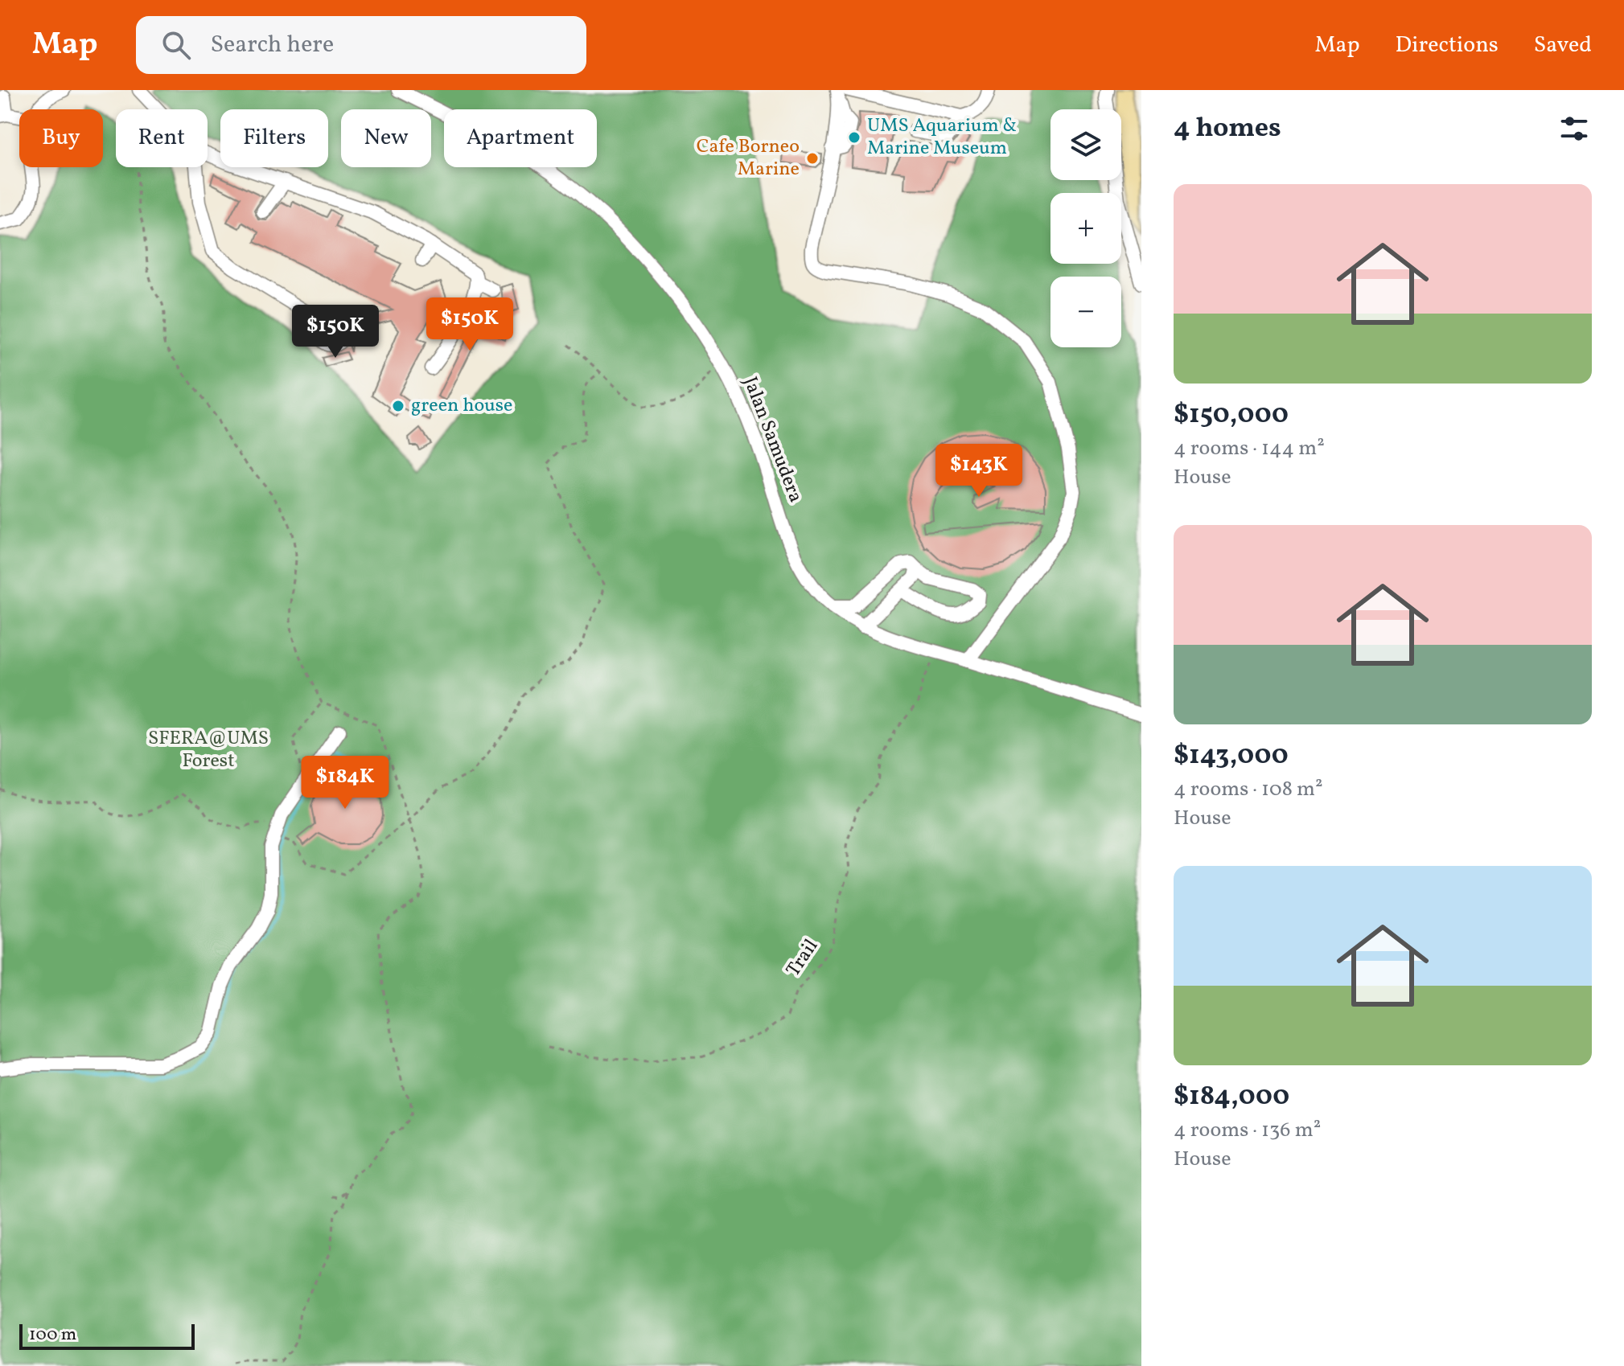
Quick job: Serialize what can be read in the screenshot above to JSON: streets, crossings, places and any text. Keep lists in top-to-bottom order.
{
  "streets": {
    "street": ["Jalan Samudera"],
    "path": ["Trail"]
  },
  "crossings": [
    ["Jalan Samudera", "Trail"]
  ],
  "parks": ["SFERA@UMS Forest"],
  "places": ["UMS Aquarium & Marine Museum", "Cafe Borneo Marine", "green house"],
  "scale_bar": "100 m",
  "page": {
    "header": "Map",
    "search": "Search here",
    "nav": ["Map", "Directions", "Saved"],
    "heading": "4 homes",
    "map_buttons": ["+", "−"],
    "chip": [
      "Buy",
      "Rent",
      "Filters",
      "New",
      "Apartment"
    ],
    "list": [
      {
        "name": "$150,000",
        "note": "4 rooms · 144 m² · House"
      },
      {
        "name": "$143,000",
        "note": "4 rooms · 108 m² · House"
      },
      {
        "name": "$184,000",
        "note": "4 rooms · 136 m² · House"
      }
    ],
    "price": [
      "$150K",
      "$150K",
      "$143K",
      "$184K"
    ],
    "scale": "100 m"
  }
}
